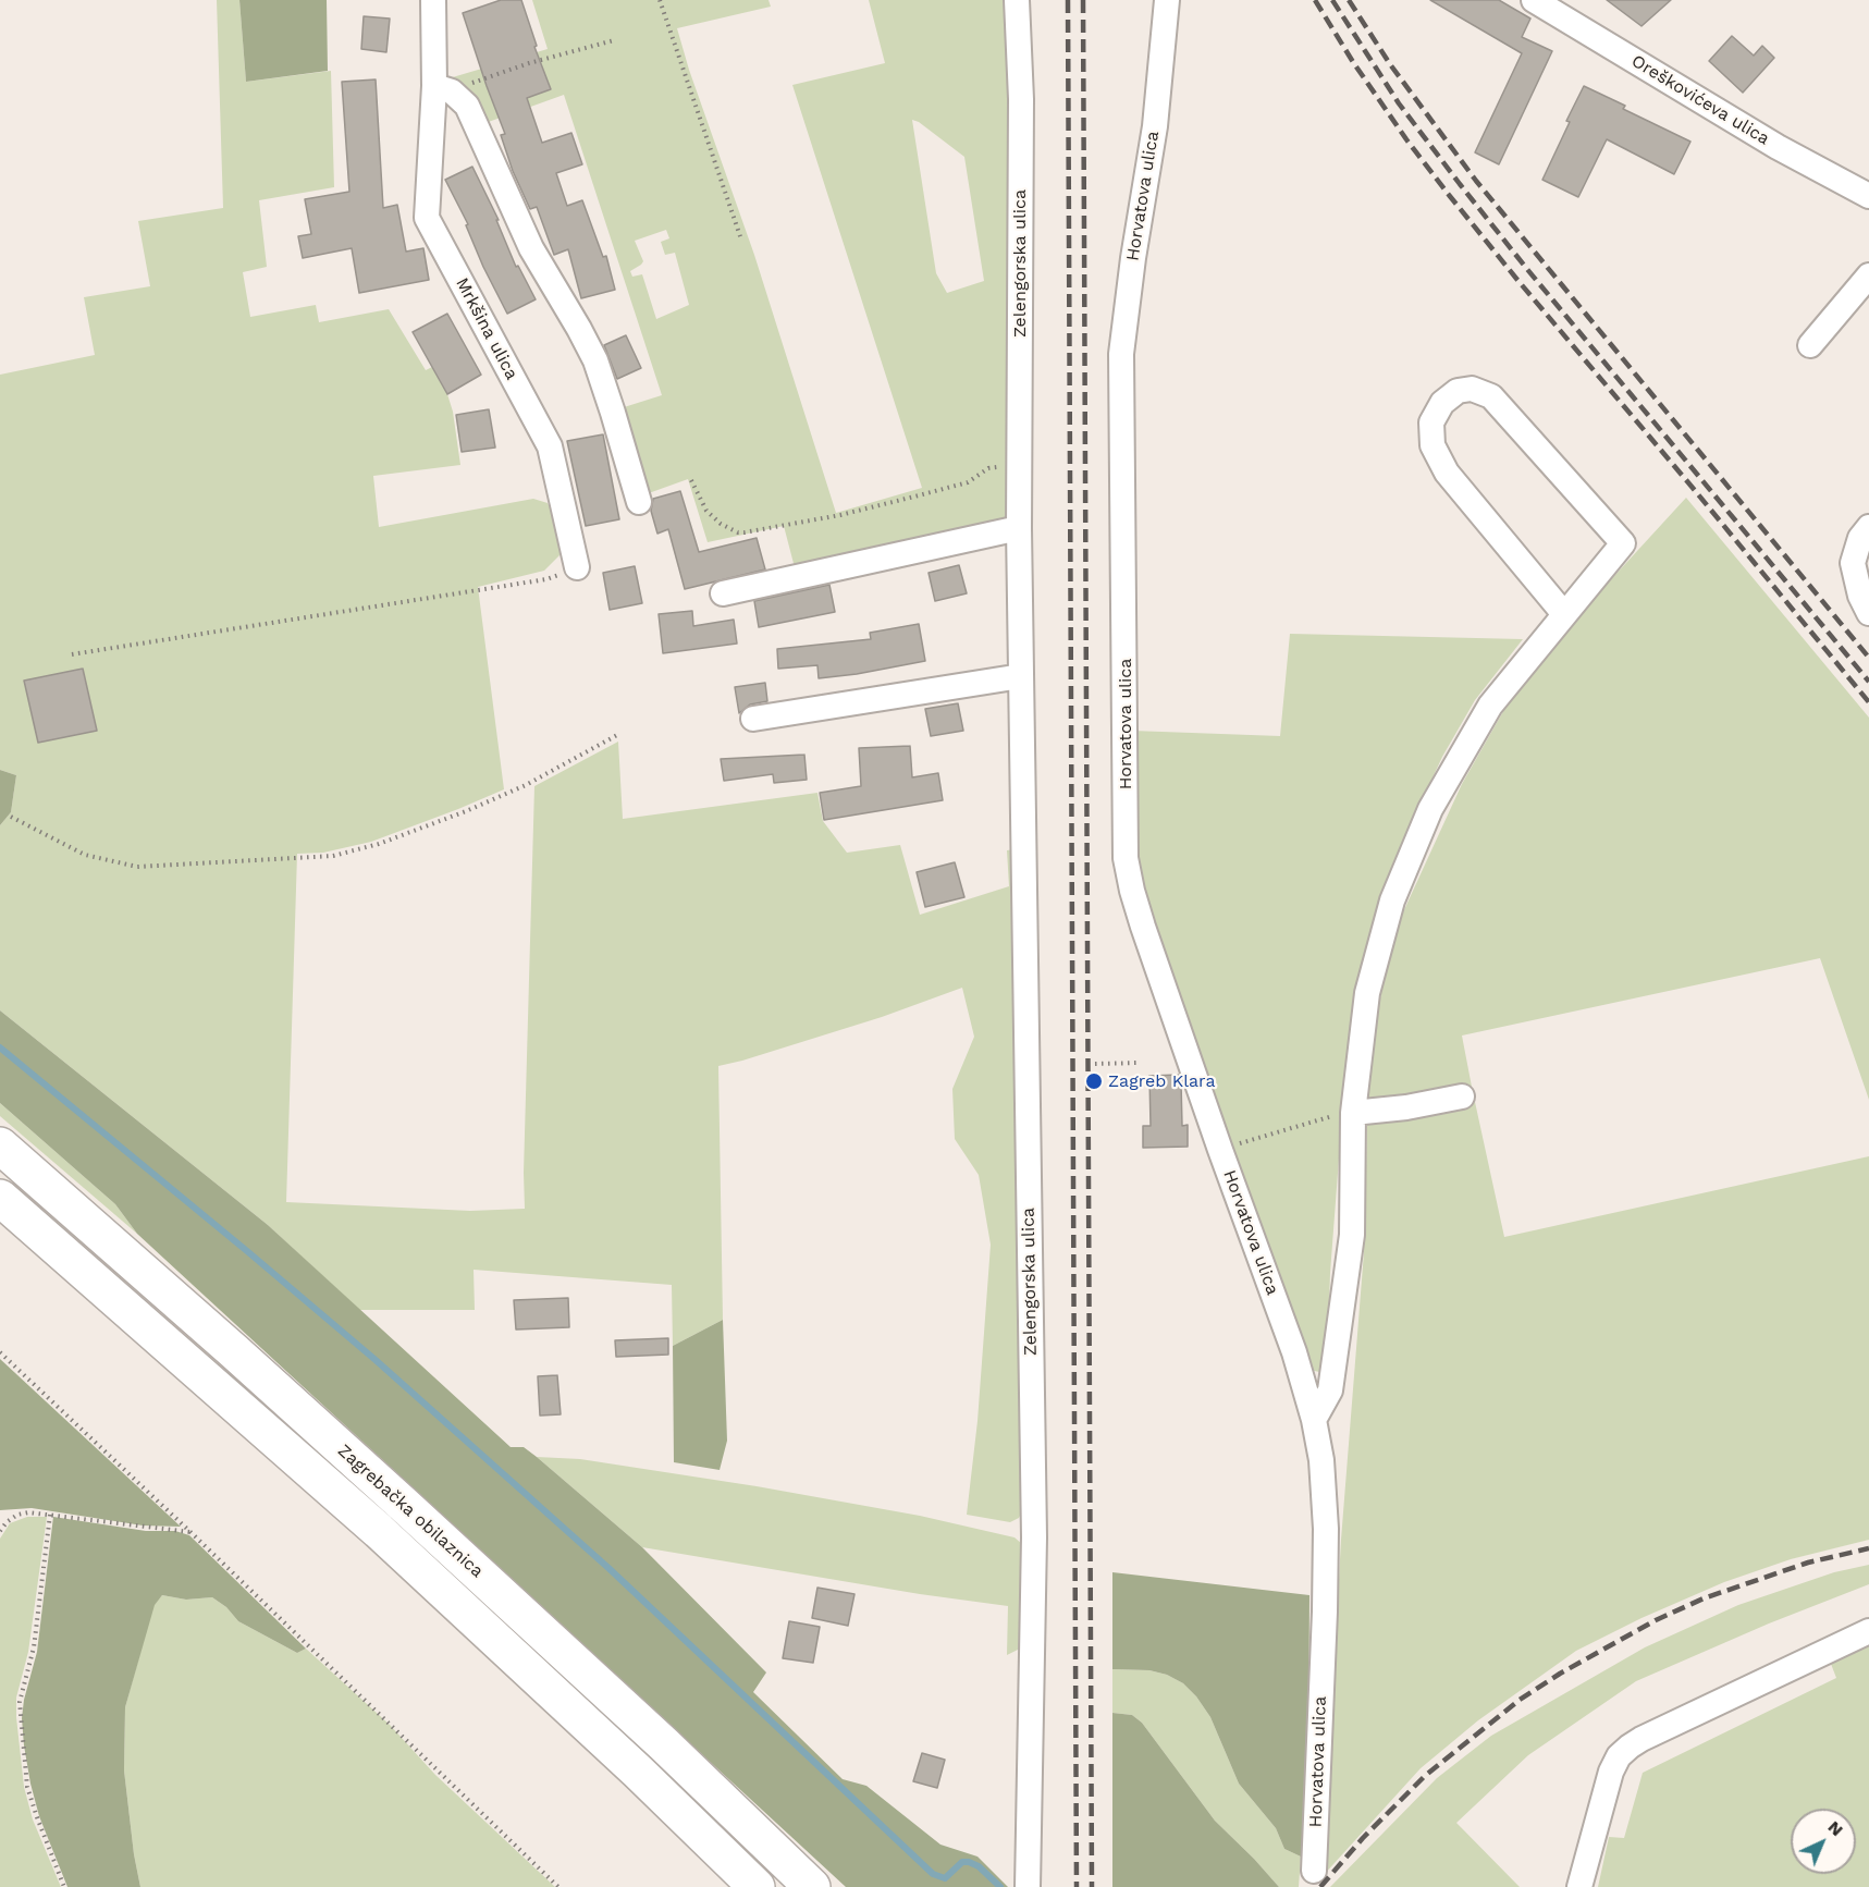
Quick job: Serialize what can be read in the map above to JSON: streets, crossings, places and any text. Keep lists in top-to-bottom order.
{
  "streets": {
    "highway": ["Zagrebačka obilaznica"],
    "street": [
      "Oreškovićeva ulica",
      "Horvatova ulica",
      "Zelengorska ulica",
      "Mrkšina ulica"
    ]
  },
  "places": ["Zagreb Klara"],
  "north": "top right"
}
